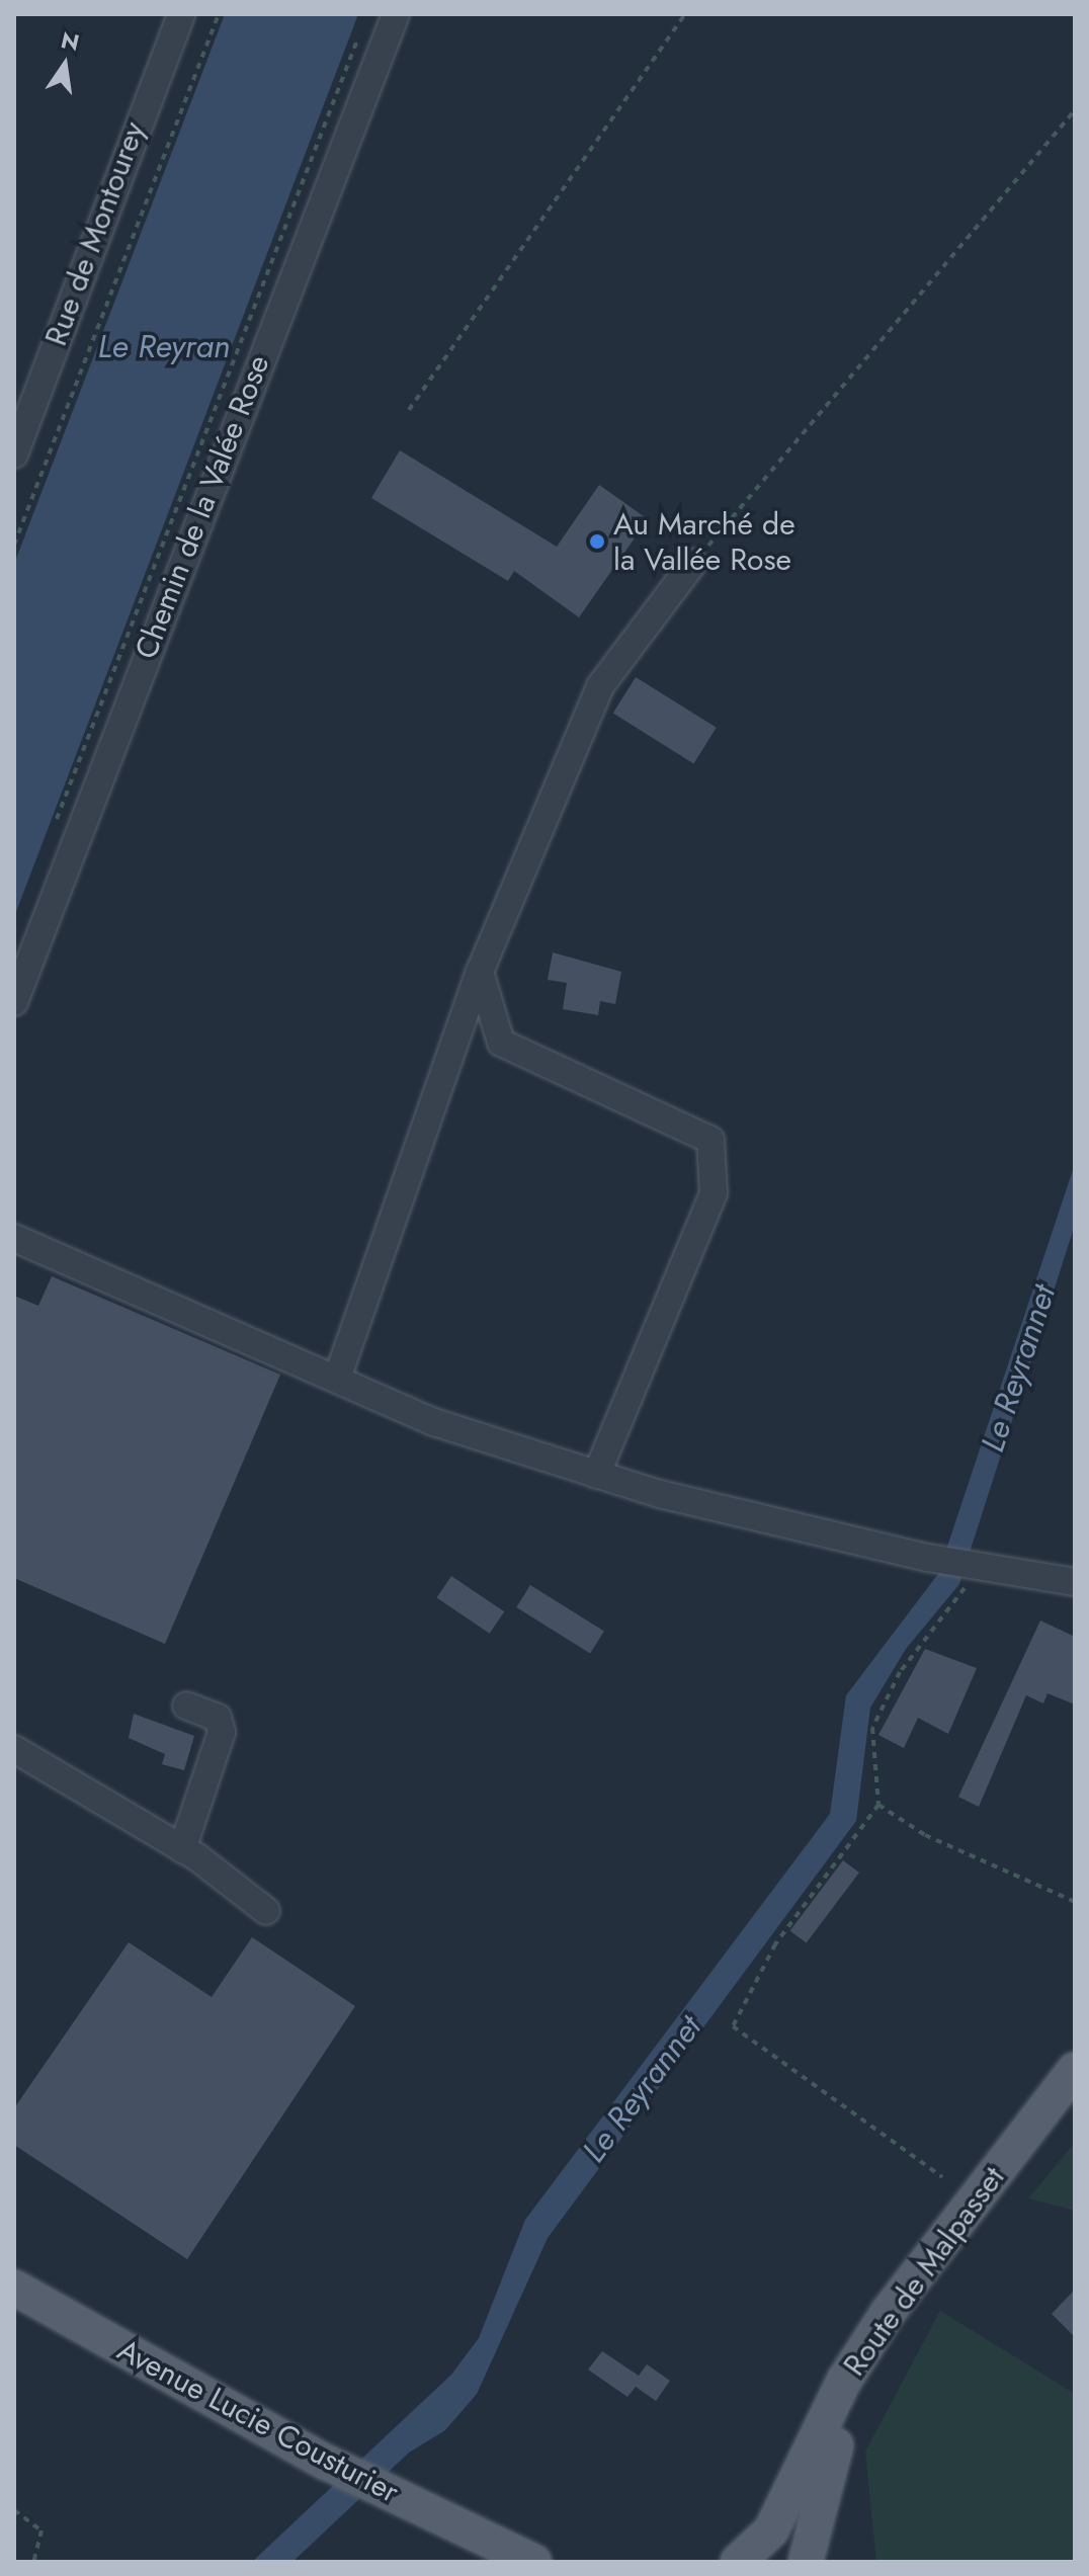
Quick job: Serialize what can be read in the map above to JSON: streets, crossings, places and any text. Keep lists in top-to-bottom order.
{
  "streets": {
    "main road": ["Route de Malpasset", "Avenue Lucie Cousturier"],
    "street": ["Rue de Montourey", "Chemin de la Valée Rose"]
  },
  "water": ["Le Reyran", "Le Reyrannet"],
  "places": ["Au Marché de la Vallée Rose"],
  "north": "top"
}
